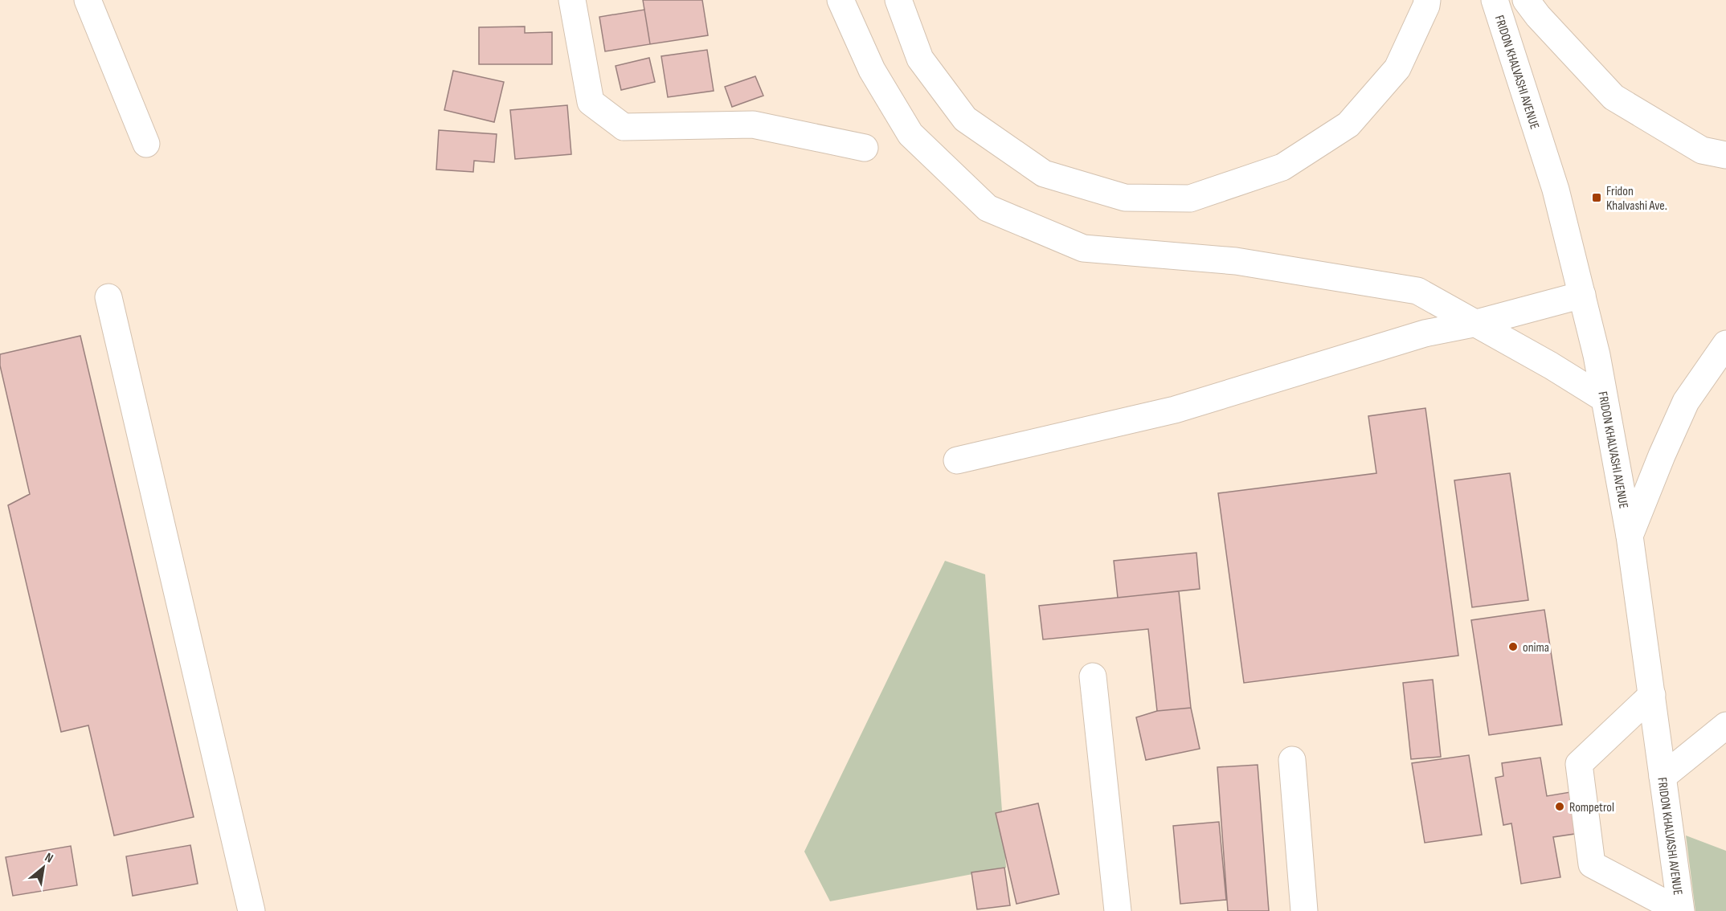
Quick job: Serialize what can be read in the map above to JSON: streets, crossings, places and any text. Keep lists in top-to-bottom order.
{
  "streets": {
    "main road": ["FRIDON KHALVASHI AVENUE"]
  },
  "places": {
    "transit": ["Fridon Khalvashi Ave."],
    "other": ["onima", "Rompetrol"]
  },
  "north": "top right"
}
